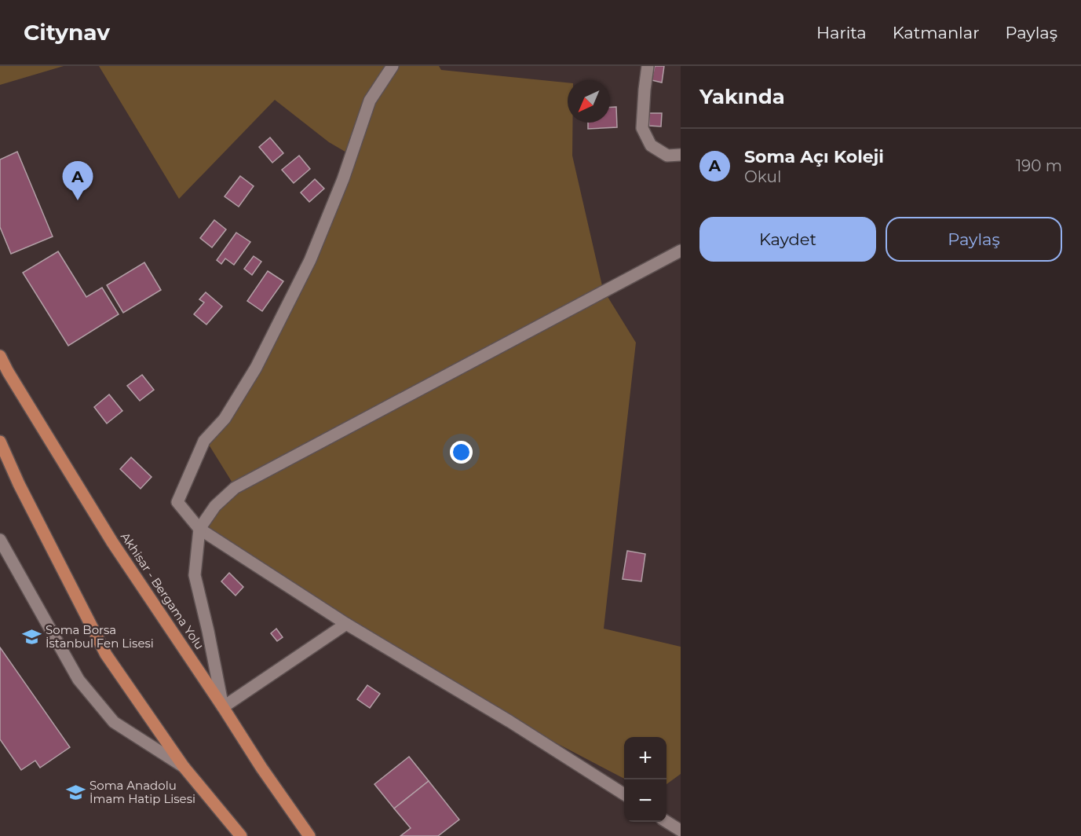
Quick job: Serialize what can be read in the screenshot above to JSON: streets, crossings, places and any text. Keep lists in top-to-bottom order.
{
  "streets": {
    "main road": ["Akhisar - Bergama Yolu"]
  },
  "places": {
    "school or university": ["Soma Borsa İstanbul Fen Lisesi", "Soma Anadolu İmam Hatip Lisesi"]
  },
  "north": "bottom left",
  "page": {
    "header": "Citynav",
    "nav": ["Harita", "Katmanlar", "Paylaş"],
    "heading": "Yakında",
    "list": [
      {
        "mark": "A",
        "name": "Soma Açı Koleji",
        "note": "Okul",
        "value": "190 m"
      }
    ],
    "pins": "A",
    "buttons": ["Kaydet", "Paylaş"],
    "map_buttons": ["+", "−"]
  }
}
